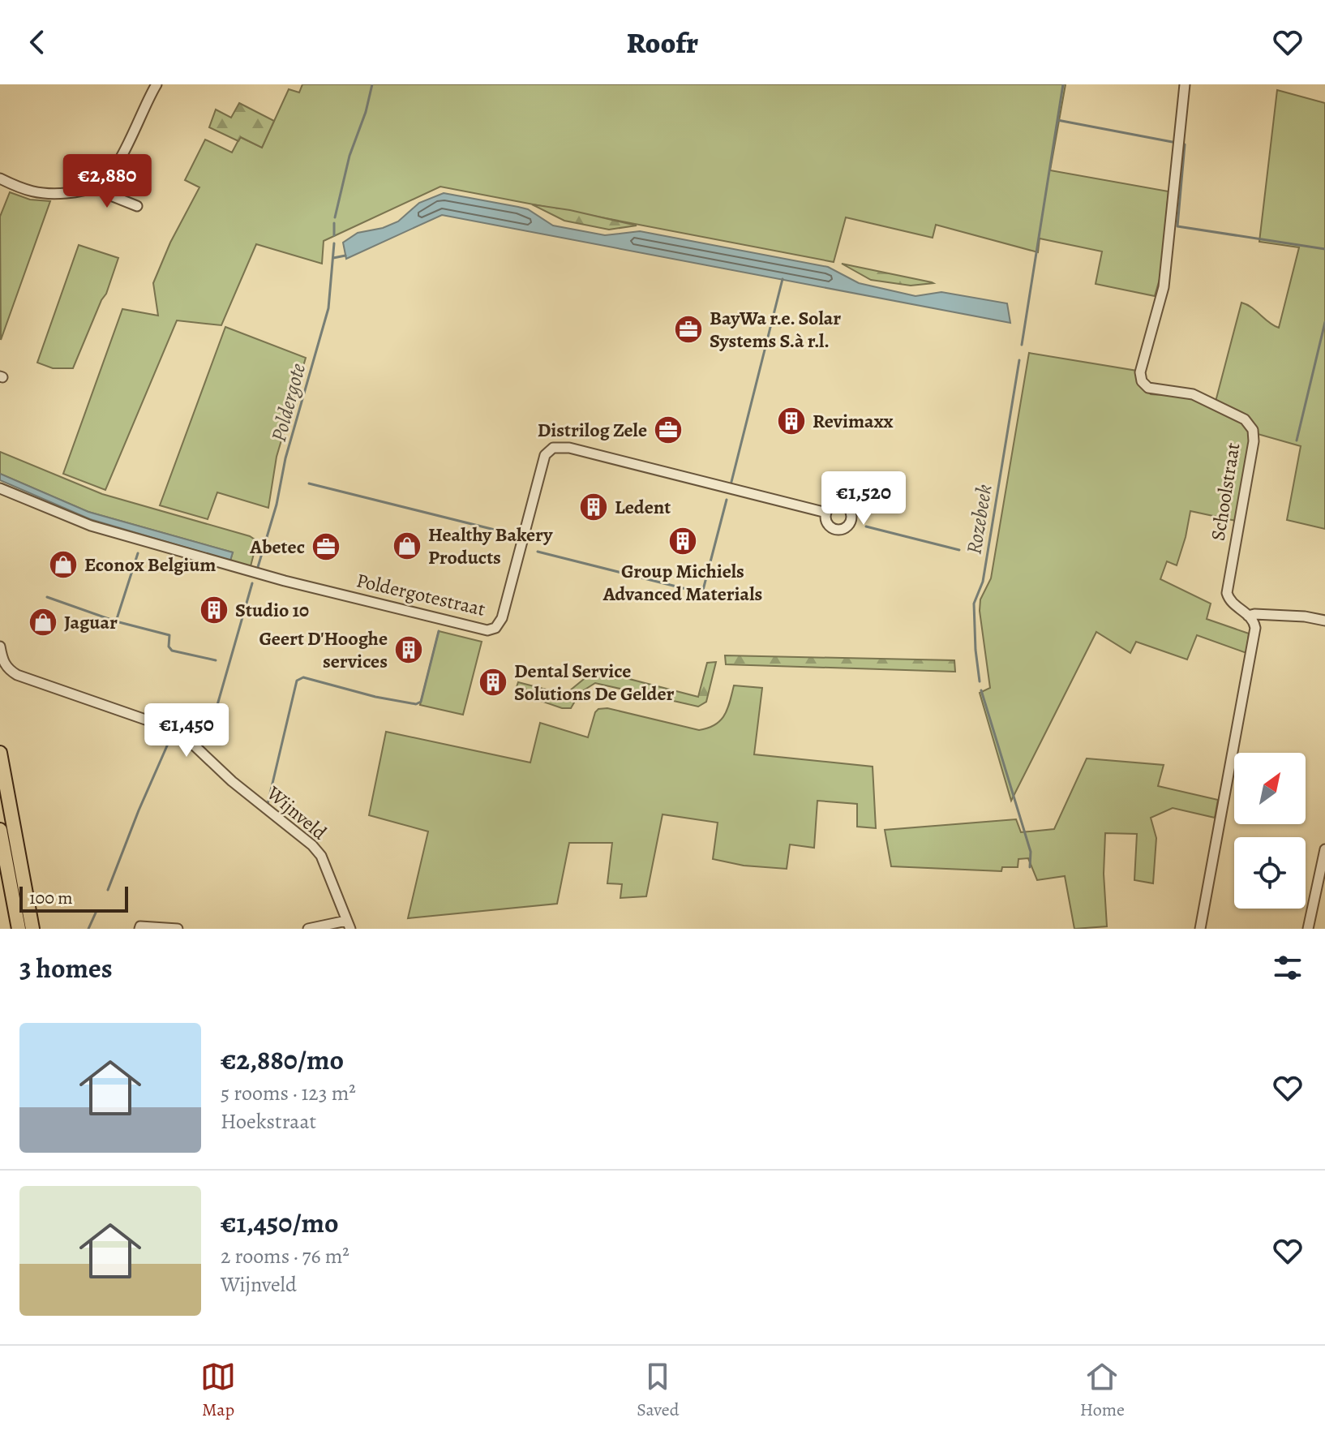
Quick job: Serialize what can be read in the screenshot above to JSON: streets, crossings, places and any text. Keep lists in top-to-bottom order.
{
  "streets": {
    "street": ["Schoolstraat", "Poldergotestraat", "Wijnveld"]
  },
  "water": ["Poldergote", "Rozebeek"],
  "places": {
    "office": ["BayWa r.e. Solar Systems S.à r.l.", "Distrilog Zele", "Abetec"],
    "building": [
      "Revimaxx",
      "Ledent",
      "Group Michiels Advanced Materials",
      "Studio 10",
      "Geert D'Hooghe services",
      "Dental Service Solutions De Gelder"
    ],
    "shop": ["Healthy Bakery Products", "Econox Belgium", "Jaguar"]
  },
  "scale_bar": "100 m",
  "north": "top right",
  "page": {
    "header": "Roofr",
    "price": ["€2,880", "€1,520", "€1,450"],
    "scale": "100 m",
    "heading": "3 homes",
    "list": [
      {
        "name": "€2,880/mo",
        "note": "5 rooms · 123 m² · Hoekstraat"
      },
      {
        "name": "€1,450/mo",
        "note": "2 rooms · 76 m² · Wijnveld"
      }
    ],
    "tabs": ["Map", "Saved", "Home"]
  }
}
